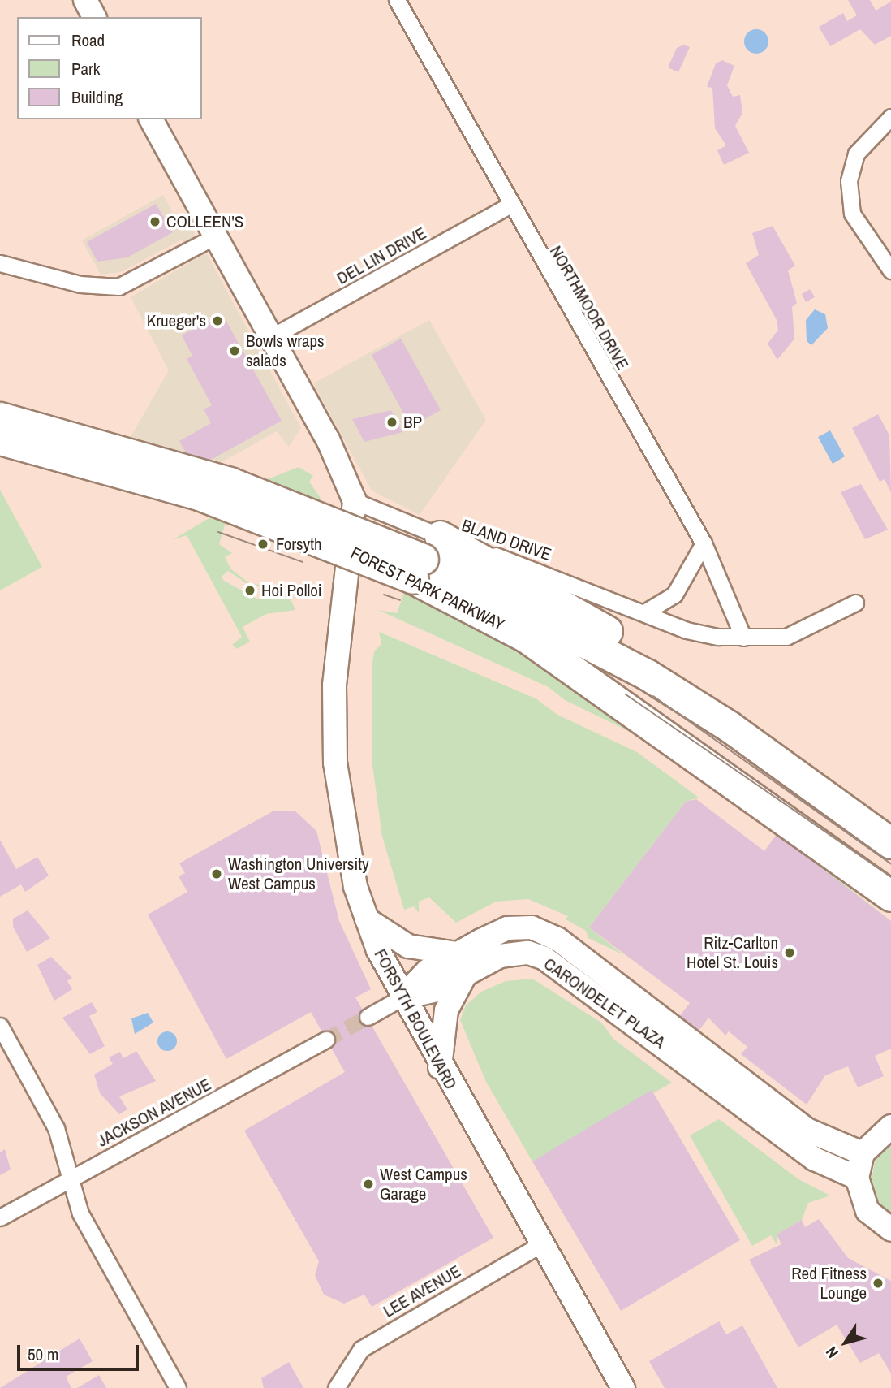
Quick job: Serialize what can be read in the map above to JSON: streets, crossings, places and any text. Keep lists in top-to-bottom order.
{
  "streets": {
    "highway": ["FOREST PARK PARKWAY"],
    "main road": ["CARONDELET PLAZA", "FORSYTH BOULEVARD"],
    "street": [
      "DEL LIN DRIVE",
      "NORTHMOOR DRIVE",
      "BLAND DRIVE",
      "JACKSON AVENUE",
      "LEE AVENUE"
    ]
  },
  "crossings": [
    ["DEL LIN DRIVE", "NORTHMOOR DRIVE"],
    ["DEL LIN DRIVE", "FORSYTH BOULEVARD"],
    ["NORTHMOOR DRIVE", "BLAND DRIVE"],
    ["BLAND DRIVE", "FOREST PARK PARKWAY"],
    ["BLAND DRIVE", "FORSYTH BOULEVARD"],
    ["CARONDELET PLAZA", "FORSYTH BOULEVARD"],
    ["FORSYTH BOULEVARD", "LEE AVENUE"]
  ],
  "places": [
    "COLLEEN'S",
    "Krueger's",
    "Bowls wraps salads",
    "BP",
    "Forsyth",
    "Hoi Polloi",
    "Washington University West Campus",
    "Ritz-Carlton Hotel St. Louis",
    "West Campus Garage",
    "Red Fitness Lounge"
  ],
  "legend": ["Road", "Park", "Building"],
  "scale_bar": "50 m",
  "north": "bottom left"
}
